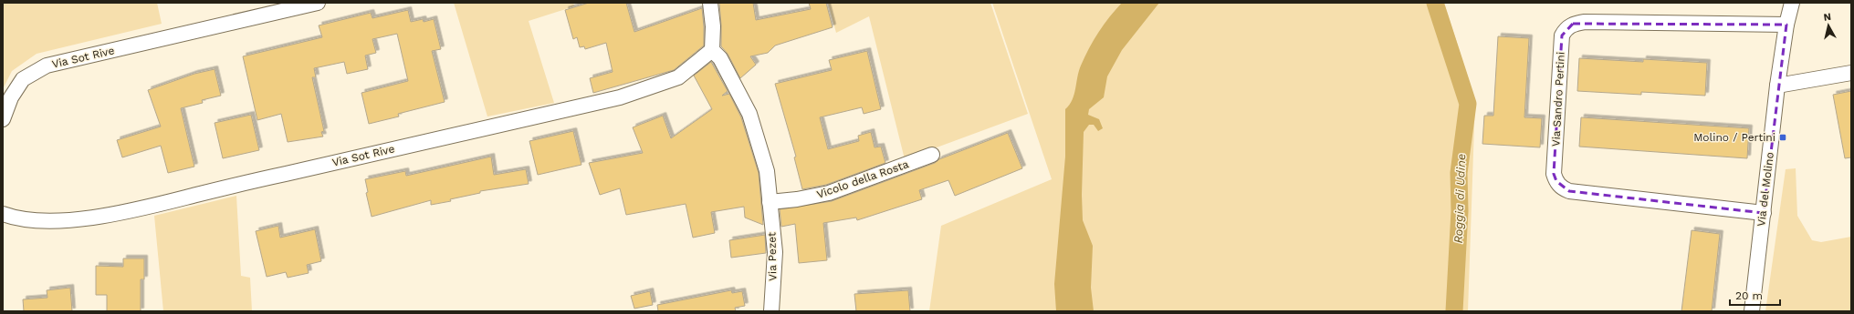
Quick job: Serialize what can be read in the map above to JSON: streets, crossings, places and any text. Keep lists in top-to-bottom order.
{
  "streets": {
    "street": [
      "Via Sot Rive",
      "Via Sandro Pertini",
      "Vicolo della Rosta",
      "Via del Molino",
      "Via Pezet"
    ]
  },
  "crossings": [
    ["Via Sot Rive", "Via Pezet"],
    ["Via Sandro Pertini", "Via del Molino"],
    ["Vicolo della Rosta", "Via Pezet"]
  ],
  "water": ["Roggia di Udine"],
  "places": {
    "transit": ["Molino / Pertini"]
  },
  "scale_bar": "20 m",
  "north": "top"
}
